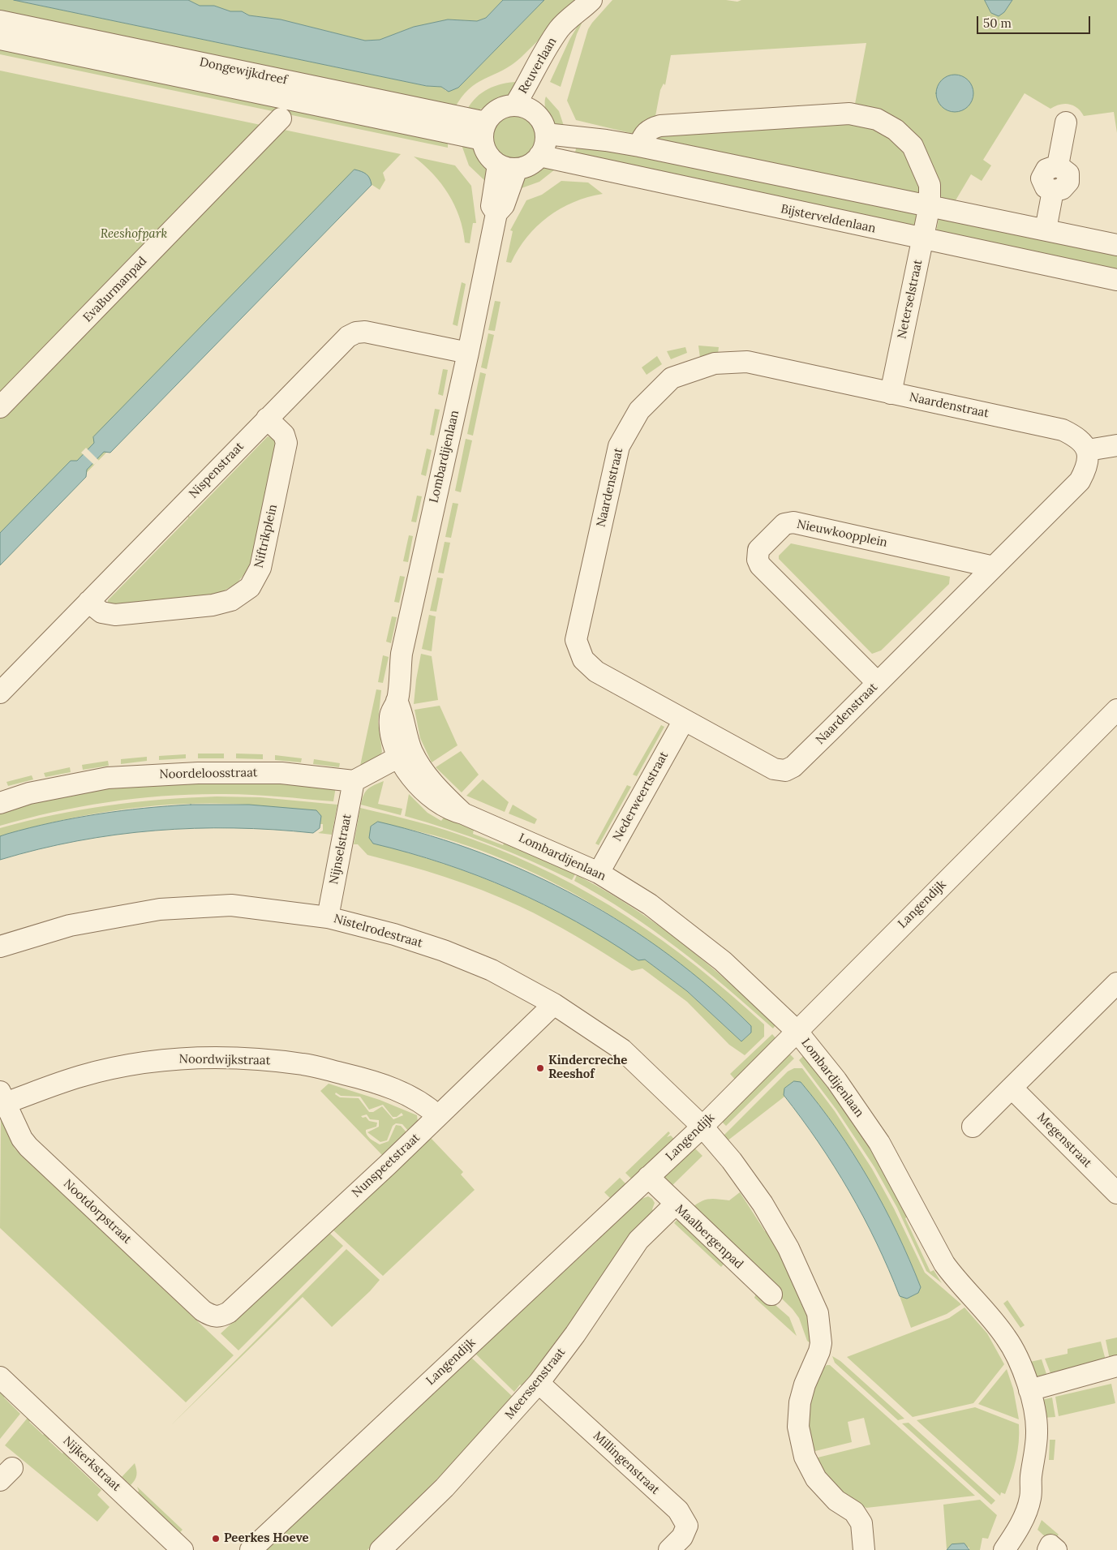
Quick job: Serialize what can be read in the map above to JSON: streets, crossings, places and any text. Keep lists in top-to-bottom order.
{
  "streets": {
    "street": [
      "Reuverlaan",
      "Dongewijkdreef",
      "Bijsterveldenlaan",
      "EvaBurmanpad",
      "Neterselstraat",
      "Naardenstraat",
      "Lombardijenlaan",
      "Nispenstraat",
      "Nieuwkoopplein",
      "Niftrikplein",
      "Noordeloosstraat",
      "Nederweertstraat",
      "Nijnselstraat",
      "Langendijk",
      "Nistelrodestraat",
      "Noordwijkstraat",
      "Megenstraat",
      "Nunspeetstraat",
      "Nootdorpstraat",
      "Maalbergenpad",
      "Meerssenstraat",
      "Millingenstraat",
      "Nijkerkstraat"
    ]
  },
  "crossings": [
    ["Reuverlaan", "Dongewijkdreef"],
    ["Reuverlaan", "Bijsterveldenlaan"],
    ["Reuverlaan", "Lombardijenlaan"],
    ["Dongewijkdreef", "Bijsterveldenlaan"],
    ["Dongewijkdreef", "Lombardijenlaan"],
    ["Bijsterveldenlaan", "Neterselstraat"],
    ["Bijsterveldenlaan", "Lombardijenlaan"],
    ["Neterselstraat", "Naardenstraat"],
    ["Naardenstraat", "Nieuwkoopplein"],
    ["Naardenstraat", "Nederweertstraat"],
    ["Lombardijenlaan", "Nispenstraat"],
    ["Lombardijenlaan", "Nederweertstraat"],
    ["Lombardijenlaan", "Langendijk"],
    ["Nispenstraat", "Niftrikplein"],
    ["Noordeloosstraat", "Nijnselstraat"],
    ["Nijnselstraat", "Nistelrodestraat"],
    ["Langendijk", "Nistelrodestraat"],
    ["Langendijk", "Maalbergenpad"],
    ["Nistelrodestraat", "Nunspeetstraat"],
    ["Noordwijkstraat", "Nunspeetstraat"],
    ["Noordwijkstraat", "Nootdorpstraat"],
    ["Nunspeetstraat", "Nootdorpstraat"],
    ["Maalbergenpad", "Meerssenstraat"],
    ["Meerssenstraat", "Millingenstraat"]
  ],
  "parks": ["Reeshofpark"],
  "places": ["Kindercreche Reeshof", "Peerkes Hoeve"],
  "scale_bar": "50 m"
}
